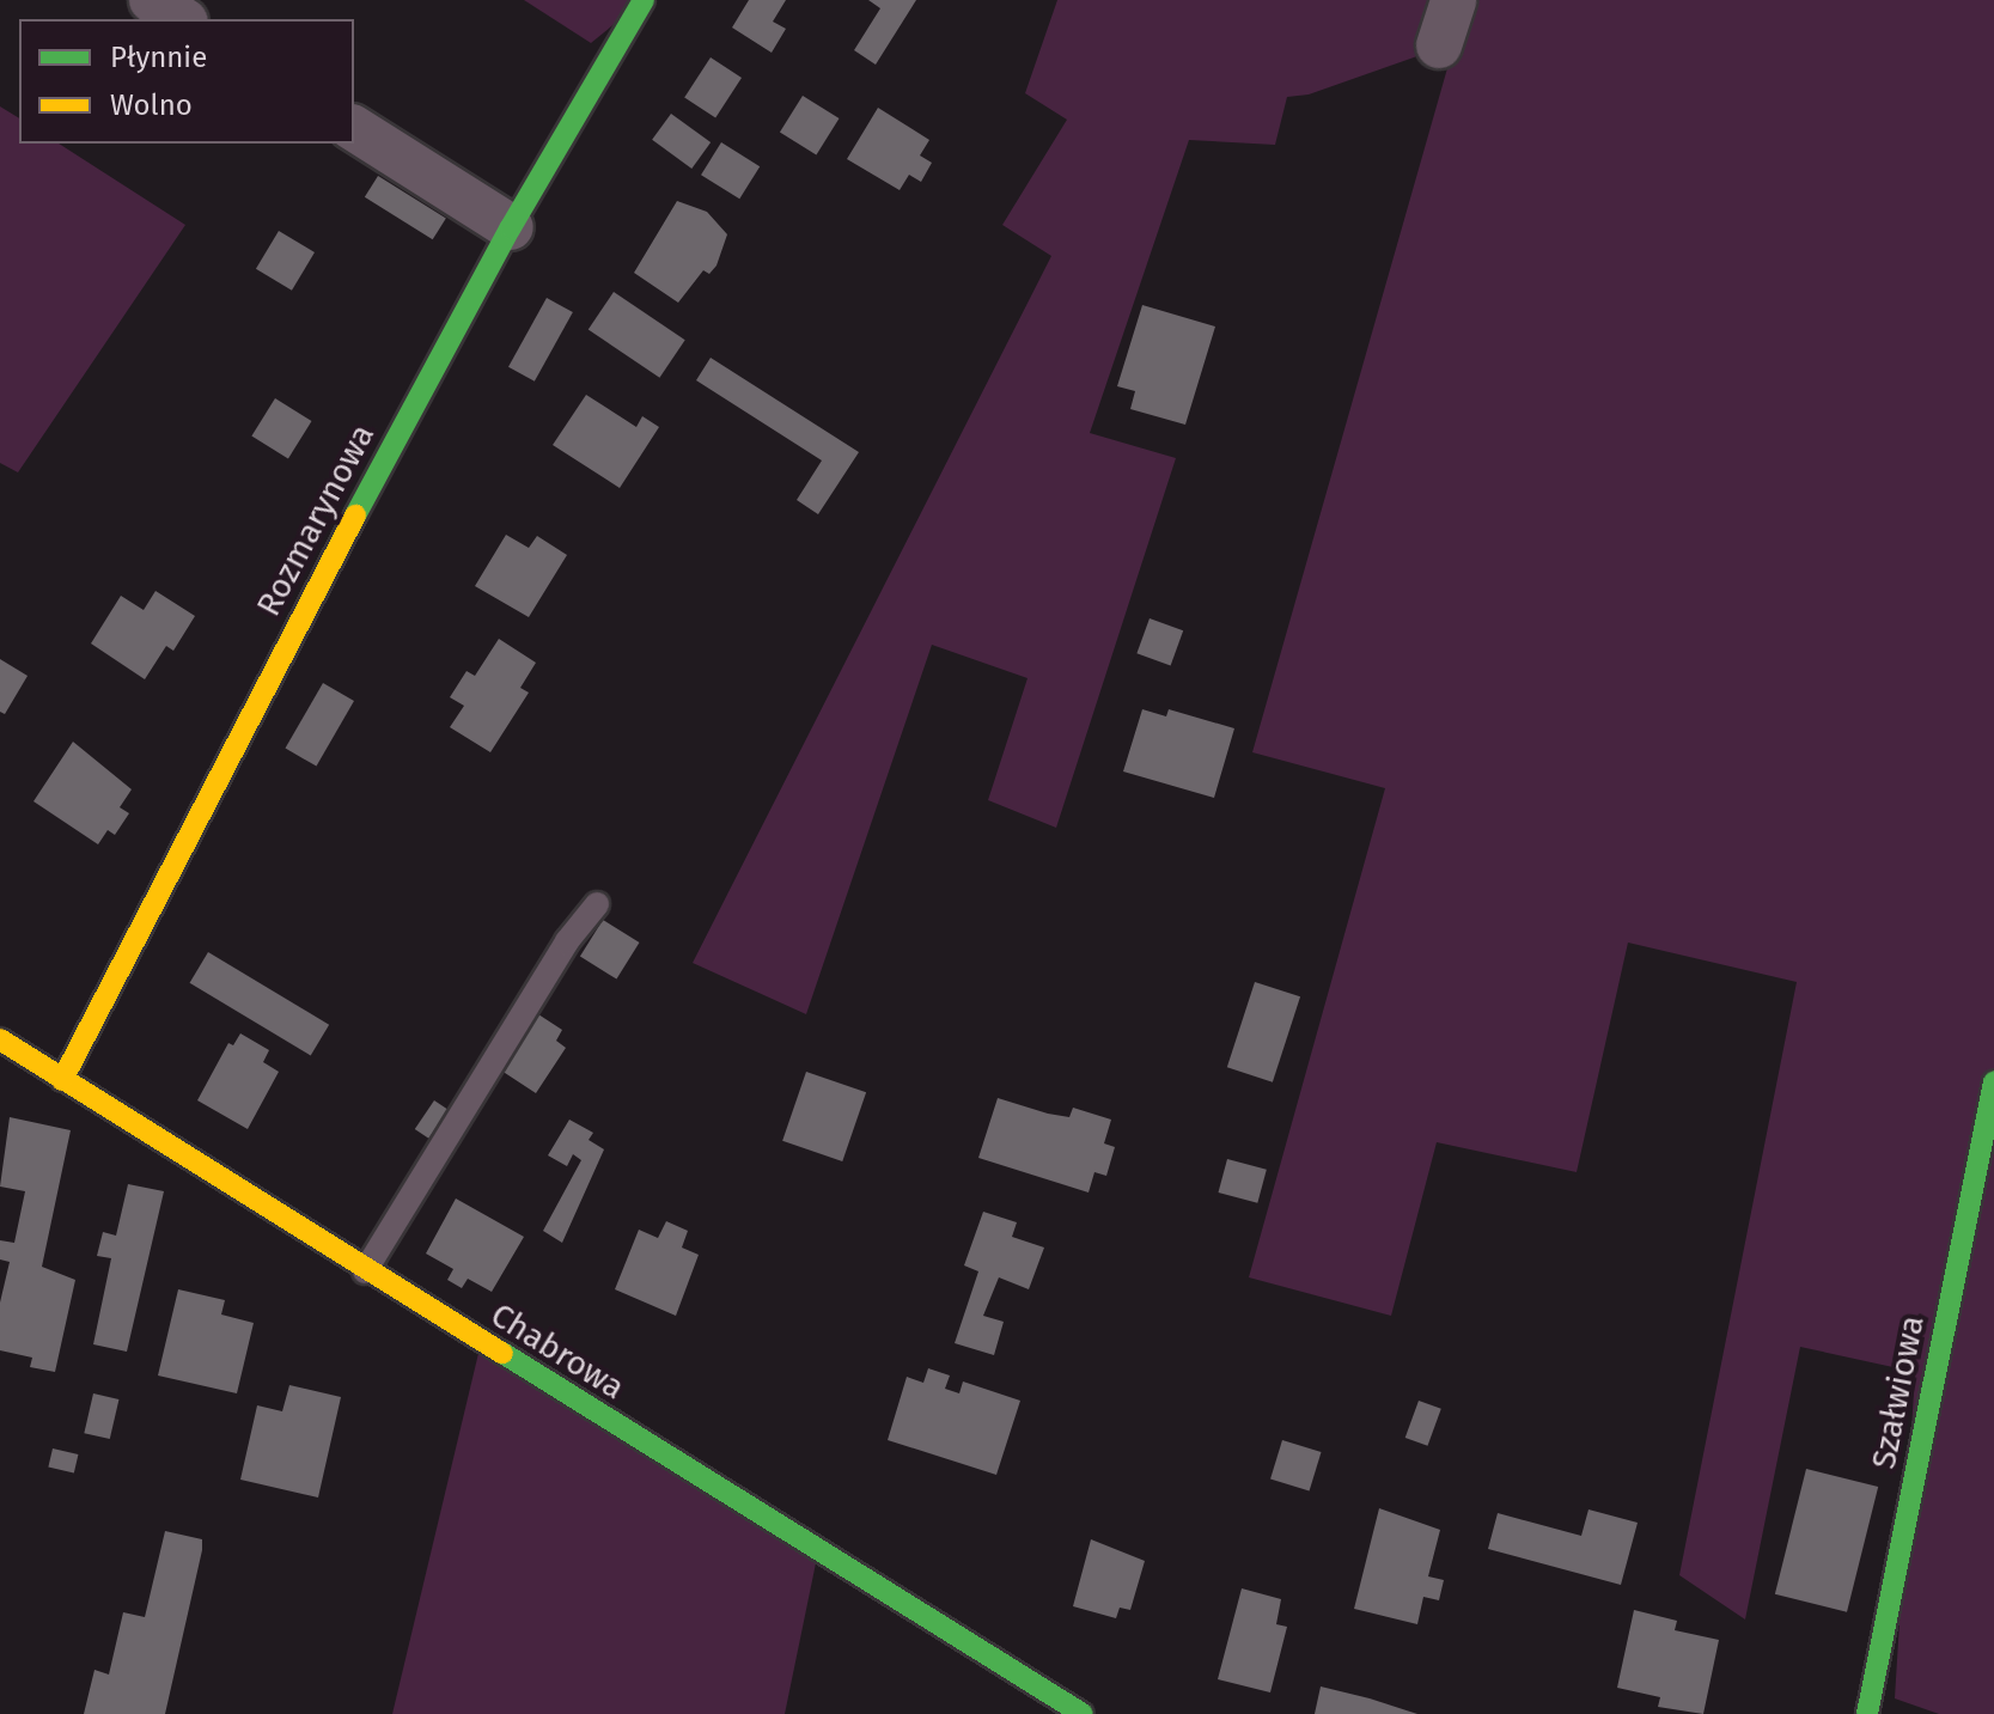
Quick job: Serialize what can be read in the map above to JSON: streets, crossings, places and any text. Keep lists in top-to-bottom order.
{
  "streets": {
    "street": ["Rozmarynowa", "Chabrowa", "Szałwiowa"]
  },
  "crossings": [
    ["Rozmarynowa", "Chabrowa"]
  ],
  "legend": ["Płynnie", "Wolno"]
}
